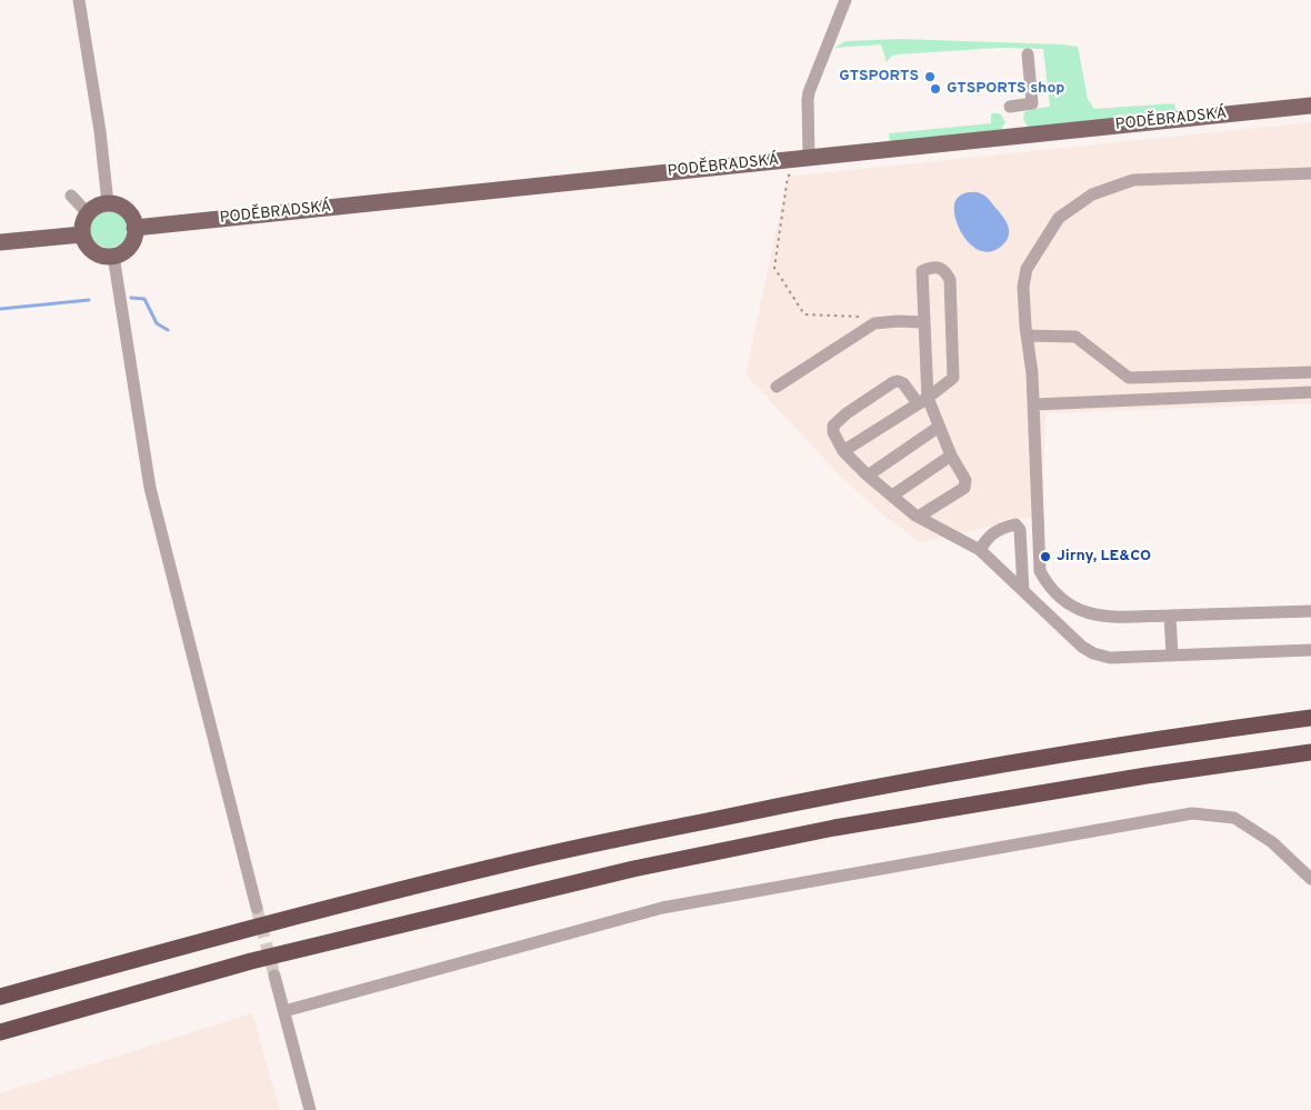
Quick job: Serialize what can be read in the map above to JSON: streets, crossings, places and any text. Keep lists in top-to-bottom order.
{
  "streets": {
    "main road": ["PODĚBRADSKÁ"]
  },
  "places": ["GTSPORTS", "GTSPORTS shop", "Jirny, LE&CO"]
}
